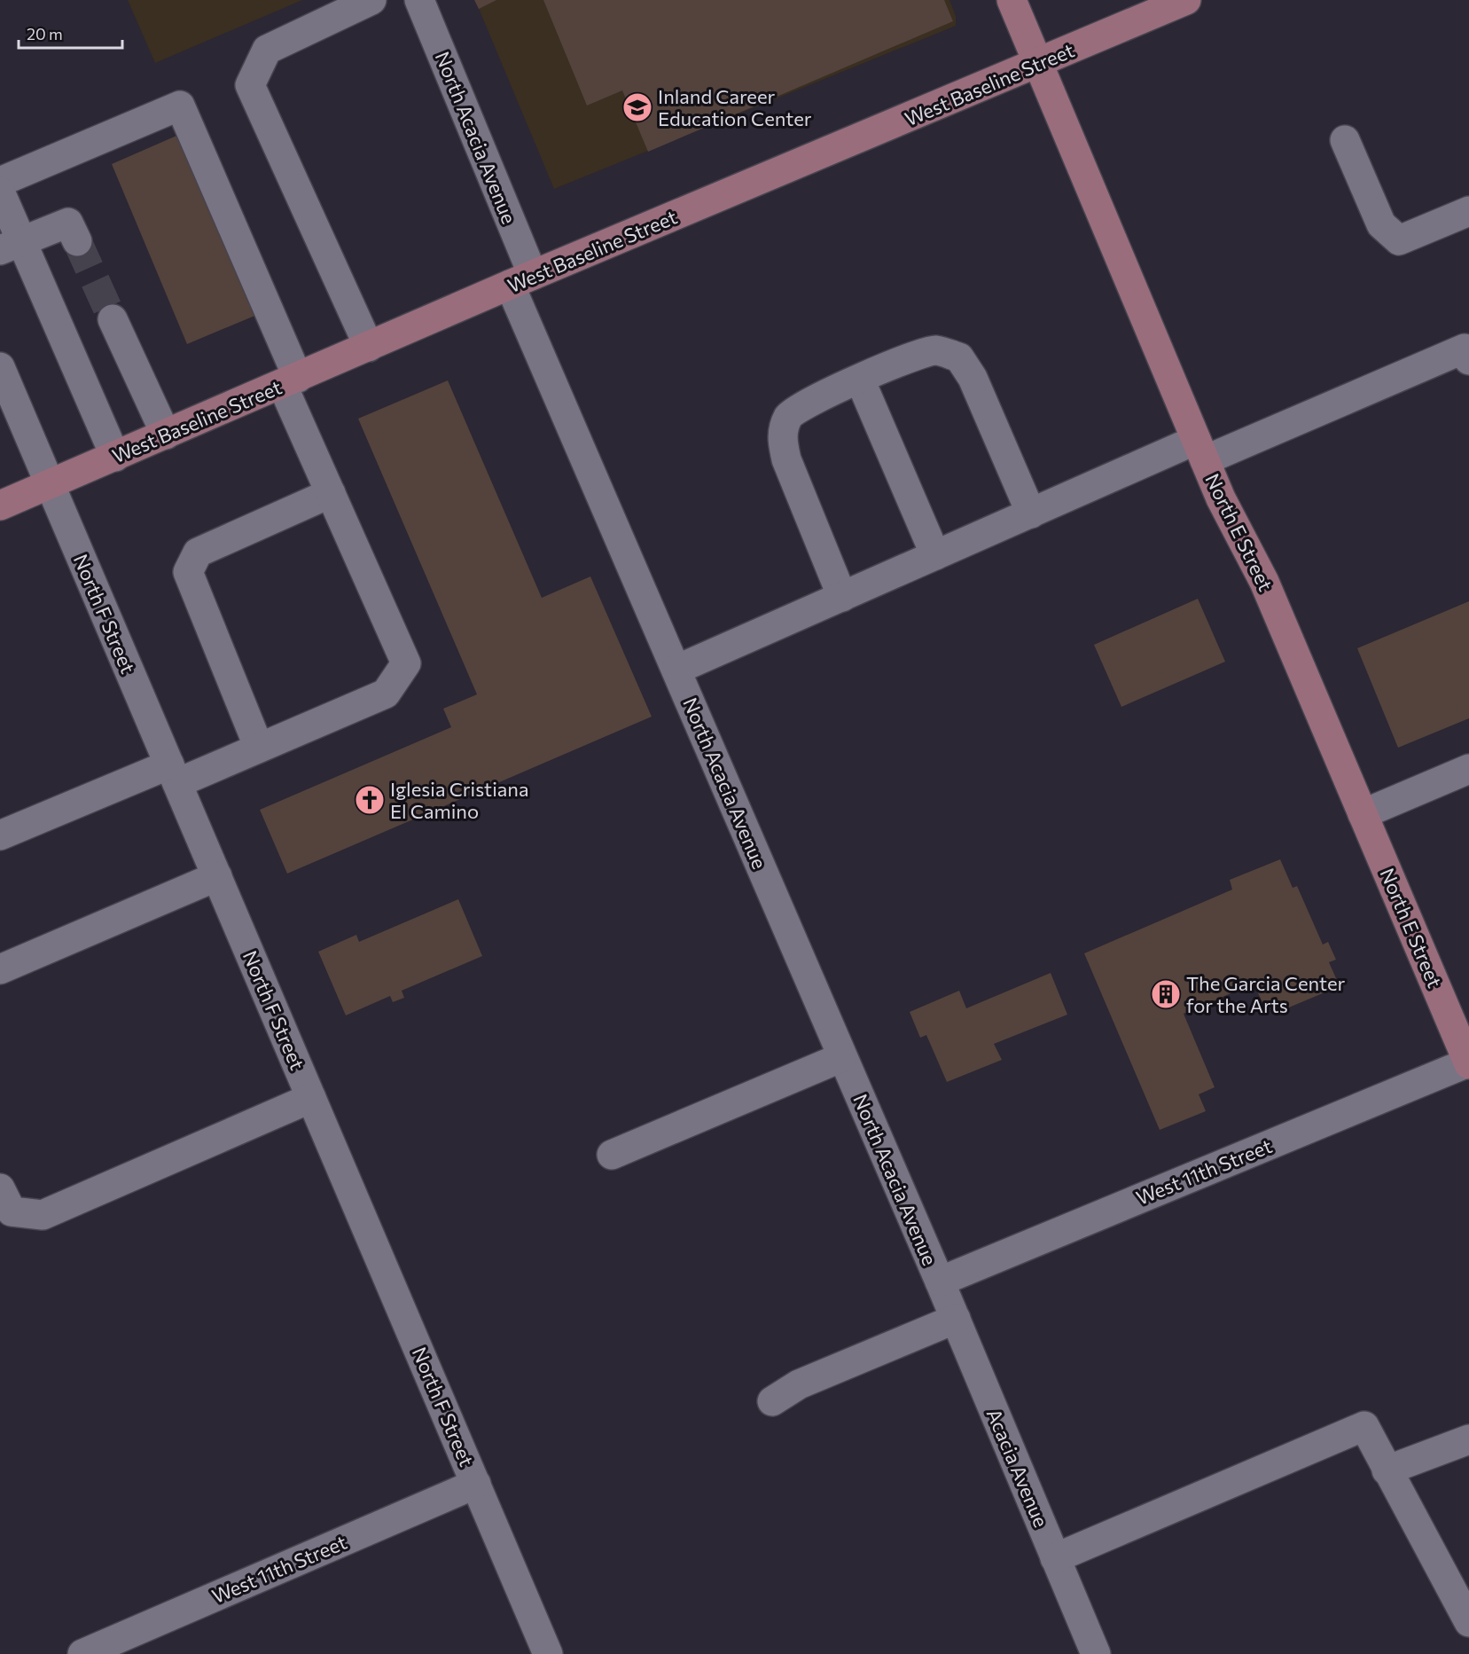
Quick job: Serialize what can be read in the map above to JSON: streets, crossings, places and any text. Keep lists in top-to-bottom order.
{
  "streets": {
    "main road": ["West Baseline Street", "North E Street"],
    "street": [
      "North Acacia Avenue",
      "North F Street",
      "West 11th Street",
      "Acacia Avenue"
    ]
  },
  "crossings": [
    ["West Baseline Street", "North Acacia Avenue"],
    ["West Baseline Street", "North E Street"],
    ["West Baseline Street", "North F Street"],
    ["North Acacia Avenue", "West 11th Street"],
    ["North Acacia Avenue", "Acacia Avenue"],
    ["North E Street", "West 11th Street"],
    ["North F Street", "West 11th Street"],
    ["West 11th Street", "Acacia Avenue"]
  ],
  "places": {
    "school or university": ["Inland Career Education Center"],
    "church": ["Iglesia Cristiana El Camino"],
    "building": ["The Garcia Center for the Arts"]
  },
  "scale_bar": "20 m"
}
